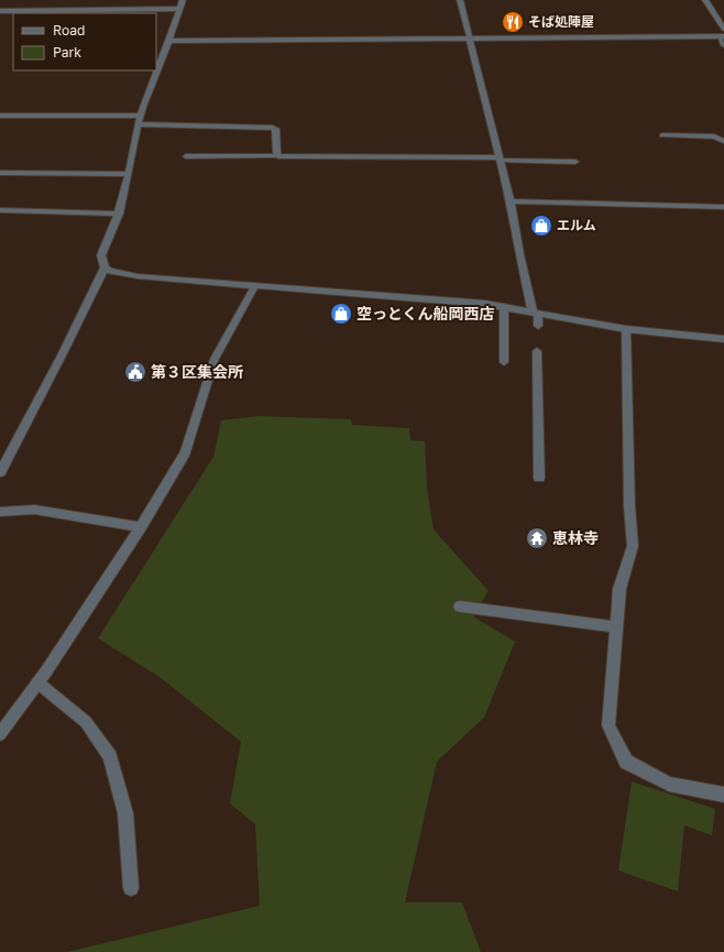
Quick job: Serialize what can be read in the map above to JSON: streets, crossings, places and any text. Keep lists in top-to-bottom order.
{
  "places": {
    "restaurant": ["そば処陣屋"],
    "shop": ["エルム", "空っとくん船岡西店"],
    "public building": ["第３区集会所"],
    "temple": ["恵林寺"]
  },
  "legend": ["Road", "Park"]
}
